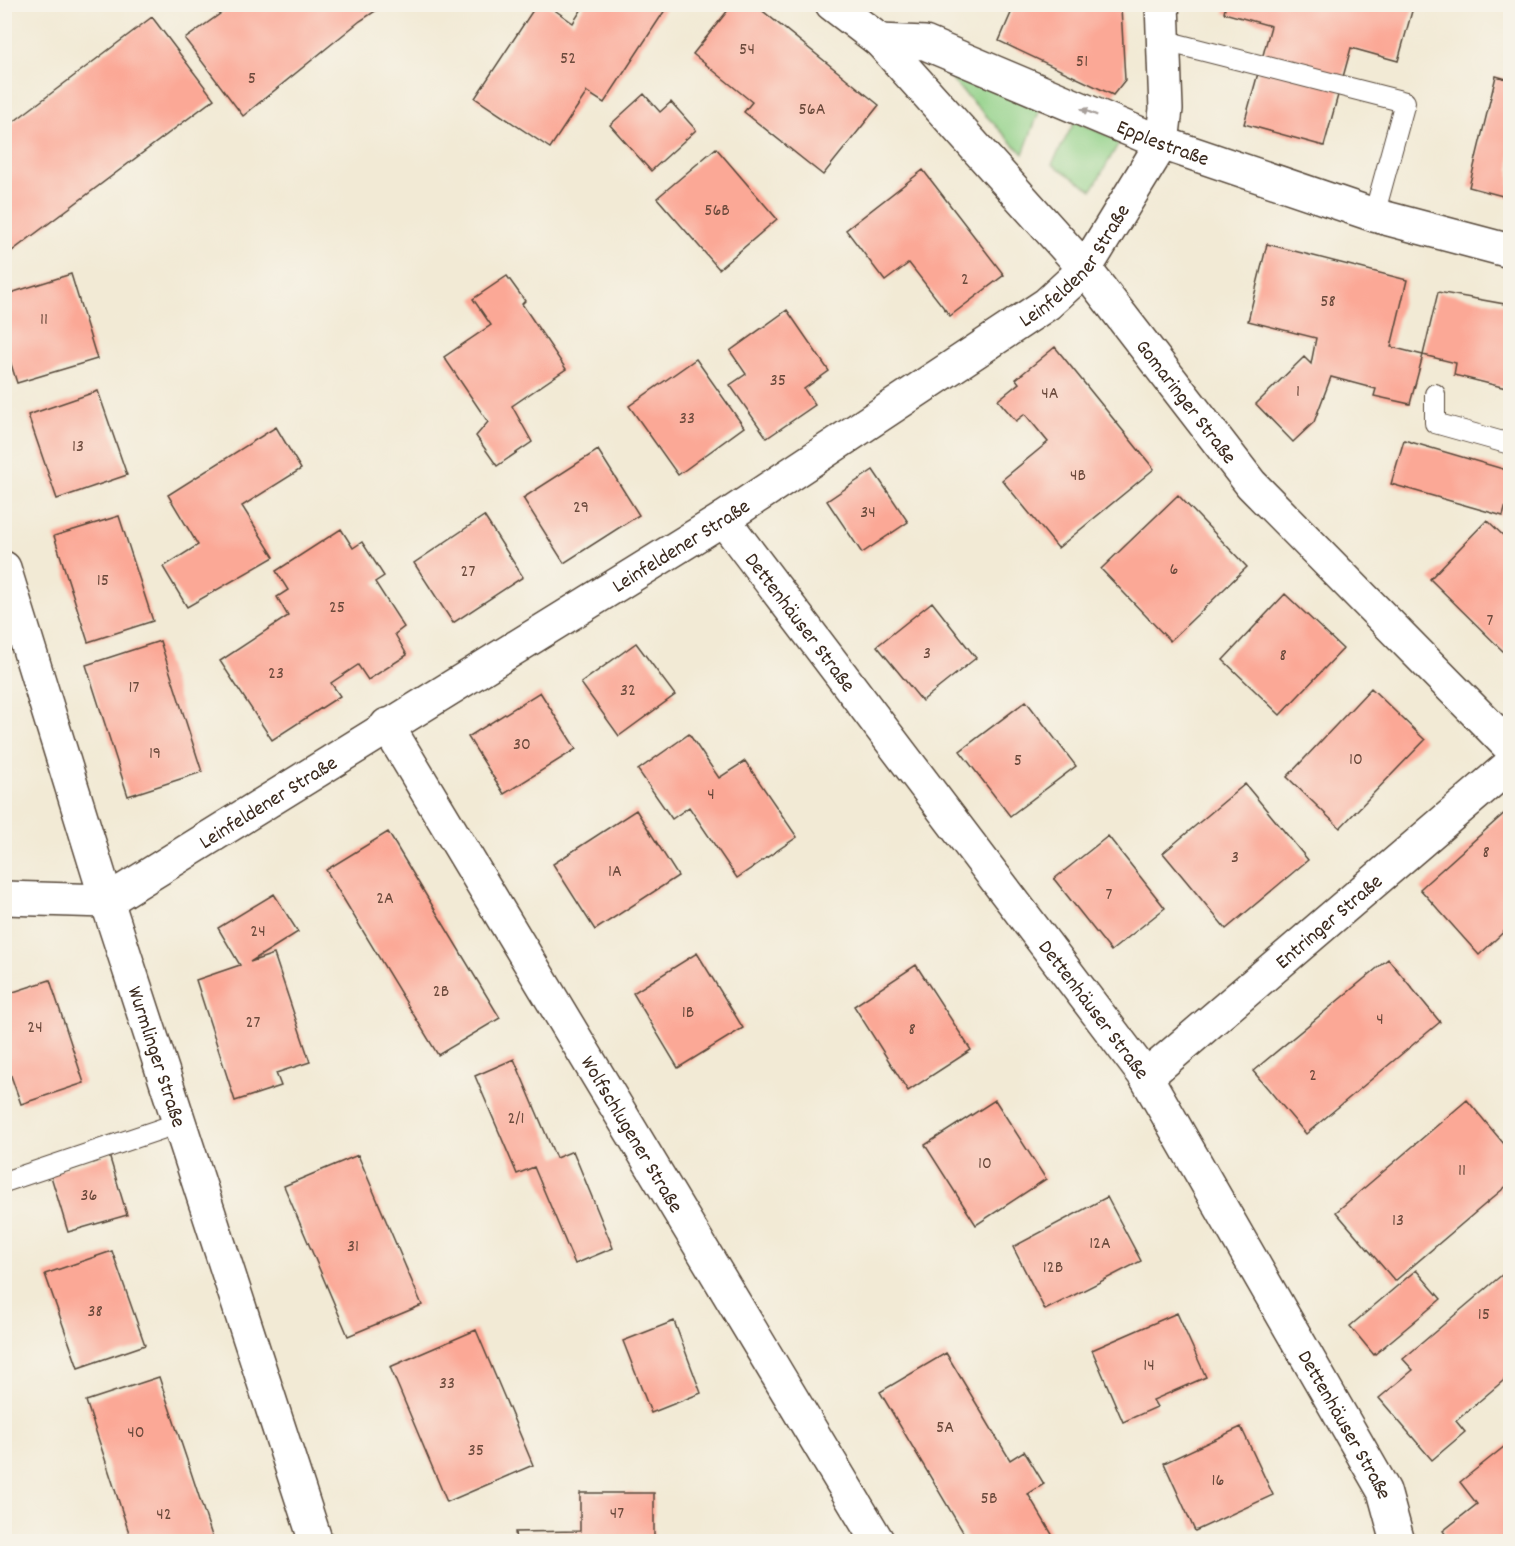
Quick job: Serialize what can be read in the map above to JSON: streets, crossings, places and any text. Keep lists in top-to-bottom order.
{
  "streets": {
    "street": [
      "Epplestraße",
      "Leinfeldener Straße",
      "Gomaringer Straße",
      "Dettenhäuser Straße",
      "Entringer Straße",
      "Wurmlinger Straße",
      "Wolfschlugener Straße"
    ]
  },
  "crossings": [
    ["Epplestraße", "Leinfeldener Straße"],
    ["Epplestraße", "Gomaringer Straße"],
    ["Leinfeldener Straße", "Gomaringer Straße"],
    ["Leinfeldener Straße", "Dettenhäuser Straße"],
    ["Leinfeldener Straße", "Wurmlinger Straße"],
    ["Leinfeldener Straße", "Wolfschlugener Straße"],
    ["Dettenhäuser Straße", "Entringer Straße"]
  ],
  "one_way": ["Epplestraße"],
  "house_numbers": [
    "54",
    "52",
    "51",
    "5",
    "56A",
    "56B",
    "2",
    "58",
    "11",
    "35",
    "1",
    "4A",
    "33",
    "13",
    "4B",
    "29",
    "34",
    "6",
    "27",
    "15",
    "25",
    "7",
    "3",
    "8",
    "23",
    "17",
    "32",
    "30",
    "19",
    "10",
    "5",
    "4",
    "8",
    "3",
    "1A",
    "7",
    "2A",
    "24",
    "2B",
    "1B",
    "4",
    "27",
    "24",
    "8",
    "2",
    "2/1",
    "10",
    "11",
    "36",
    "13",
    "12A",
    "31",
    "12B",
    "38",
    "15",
    "14",
    "33",
    "5A",
    "40",
    "35",
    "16",
    "5B",
    "47",
    "42"
  ]
}
